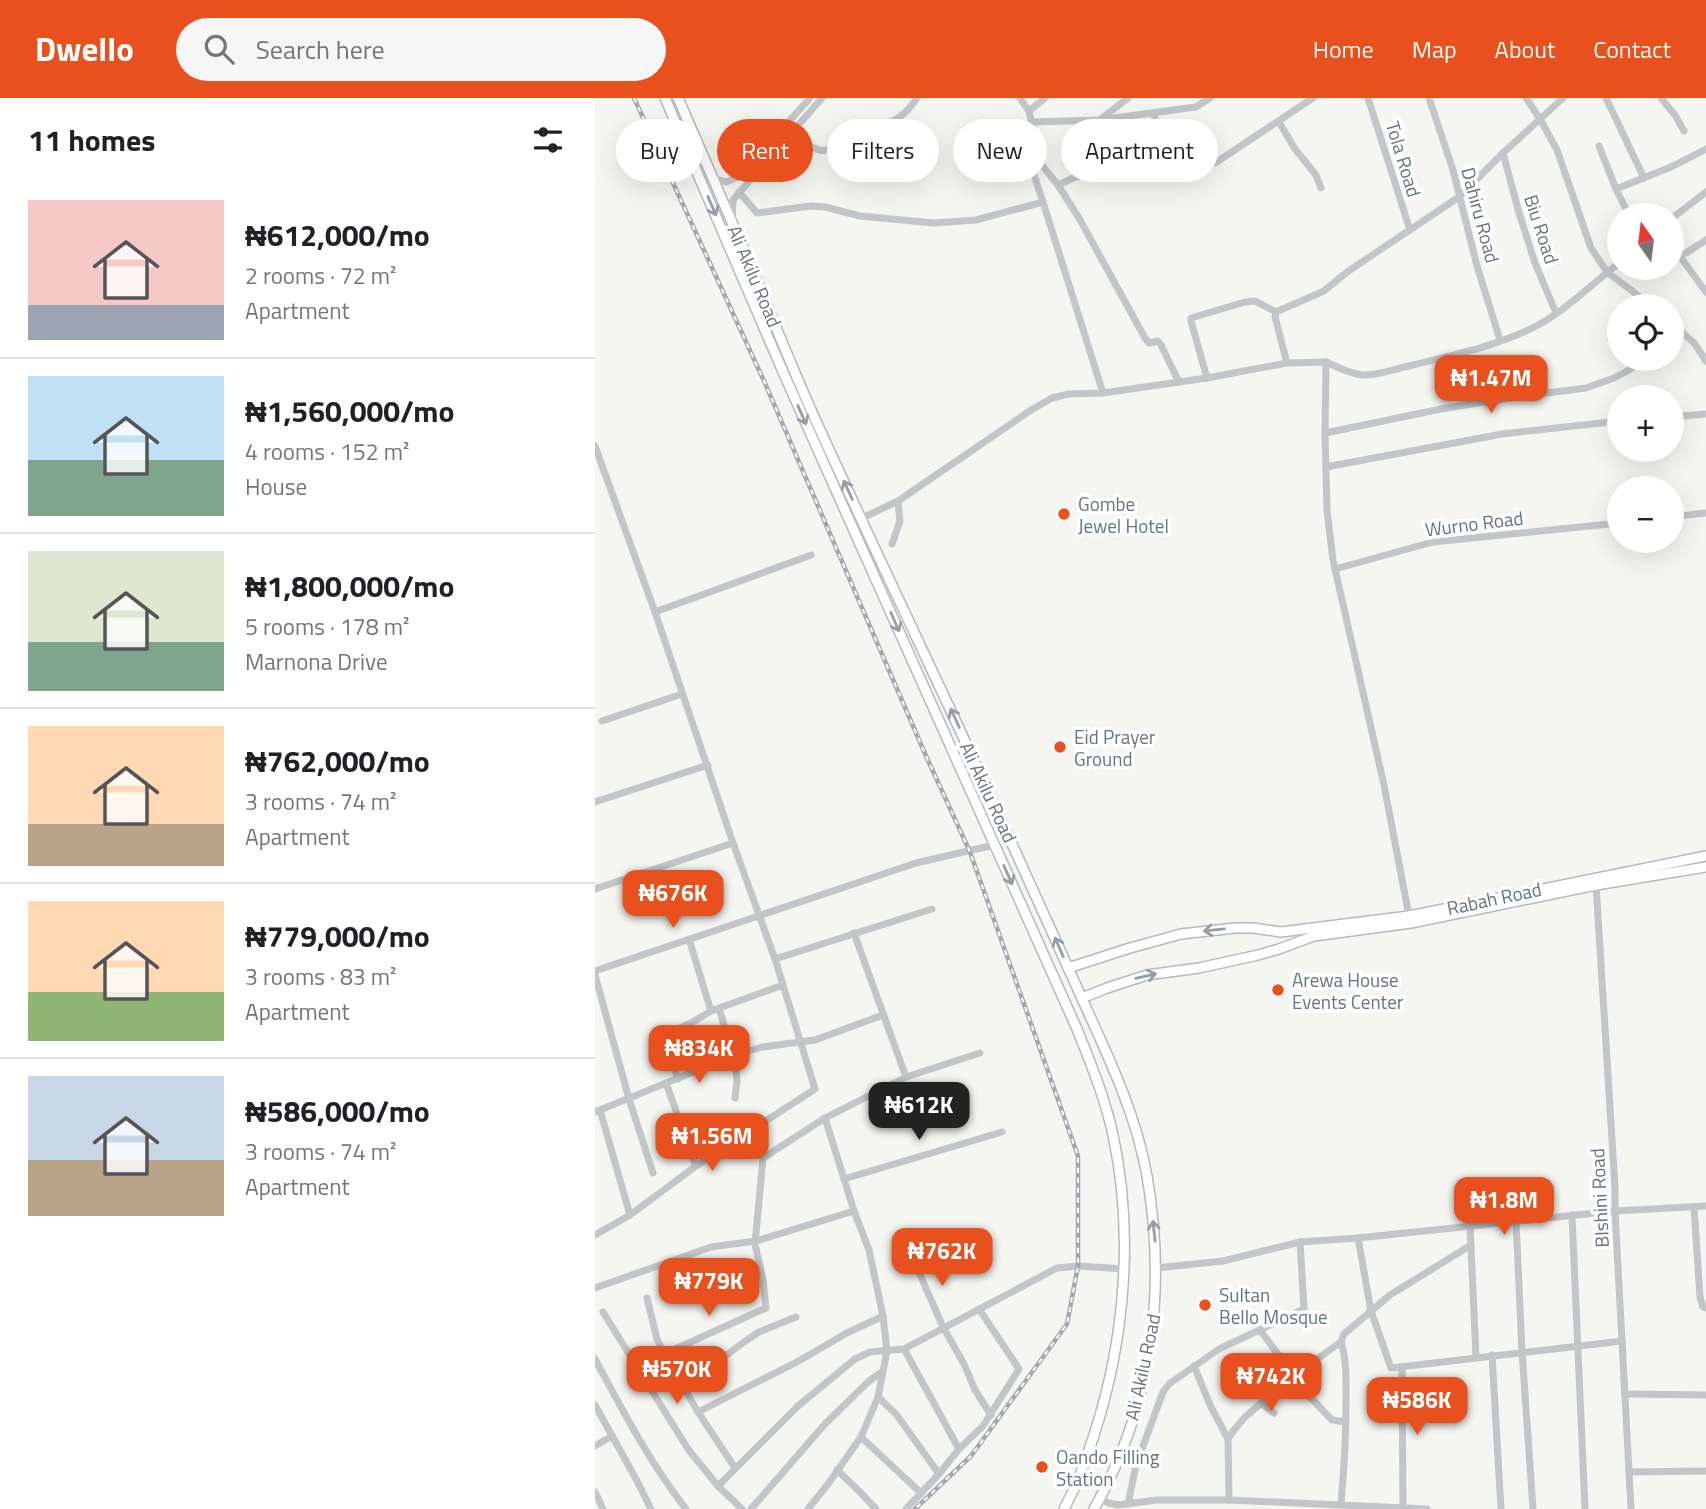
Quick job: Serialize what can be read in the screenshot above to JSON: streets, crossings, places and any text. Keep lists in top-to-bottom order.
{
  "streets": {
    "main road": ["Ali Akilu Road", "Rabah Road"],
    "street": [
      "Tola Road",
      "Dahiru Road",
      "Biu Road",
      "Wurno Road",
      "BIshini Road"
    ]
  },
  "crossings": [
    ["Ali Akilu Road", "Rabah Road"],
    ["Rabah Road", "BIshini Road"]
  ],
  "places": [
    "Gombe Jewel Hotel",
    "Eid Prayer Ground",
    "Arewa House Events Center",
    "Sultan Bello Mosque",
    "Oando Filling Station"
  ],
  "north": "top",
  "page": {
    "header": "Dwello",
    "search": "Search here",
    "nav": [
      "Home",
      "Map",
      "About",
      "Contact"
    ],
    "heading": "11 homes",
    "chip": [
      "Buy",
      "Rent",
      "Filters",
      "New",
      "Apartment"
    ],
    "list": [
      {
        "name": "₦612,000/mo",
        "note": "2 rooms · 72 m² · Apartment"
      },
      {
        "name": "₦1,560,000/mo",
        "note": "4 rooms · 152 m² · House"
      },
      {
        "name": "₦1,800,000/mo",
        "note": "5 rooms · 178 m² · Marnona Drive"
      },
      {
        "name": "₦762,000/mo",
        "note": "3 rooms · 74 m² · Apartment"
      },
      {
        "name": "₦779,000/mo",
        "note": "3 rooms · 83 m² · Apartment"
      },
      {
        "name": "₦586,000/mo",
        "note": "3 rooms · 74 m² · Apartment"
      }
    ],
    "map_buttons": ["+", "−"],
    "price": [
      "₦1.47M",
      "₦676K",
      "₦834K",
      "₦612K",
      "₦1.56M",
      "₦1.8M",
      "₦762K",
      "₦779K",
      "₦570K",
      "₦742K",
      "₦586K"
    ]
  }
}
